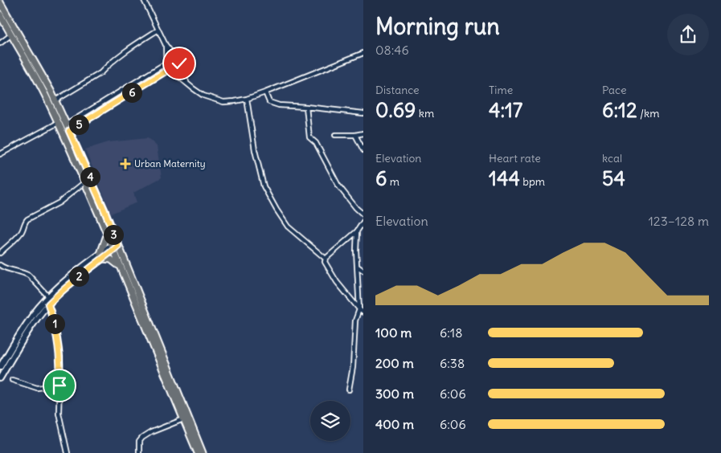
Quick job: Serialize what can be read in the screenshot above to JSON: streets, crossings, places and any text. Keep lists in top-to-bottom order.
{
  "places": {
    "health": ["Urban Maternity"]
  },
  "page": {
    "heading": ["Morning run", "08:46"],
    "stats": [
      ["Distance", "0.69 km"],
      ["Time", "4:17"],
      ["Pace", "6:12 /km"],
      ["Elevation", "6 m"],
      ["Heart rate", "144 bpm"],
      ["kcal", "54"]
    ],
    "pins": [
      "6",
      "5",
      "4",
      "3",
      "2",
      "1"
    ],
    "chart": ["Elevation", "123–128 m"],
    "list": [
      {
        "name": "100 m",
        "note": "6:18"
      },
      {
        "name": "200 m",
        "note": "6:38"
      },
      {
        "name": "300 m",
        "note": "6:06"
      },
      {
        "name": "400 m",
        "note": "6:06"
      }
    ]
  }
}
